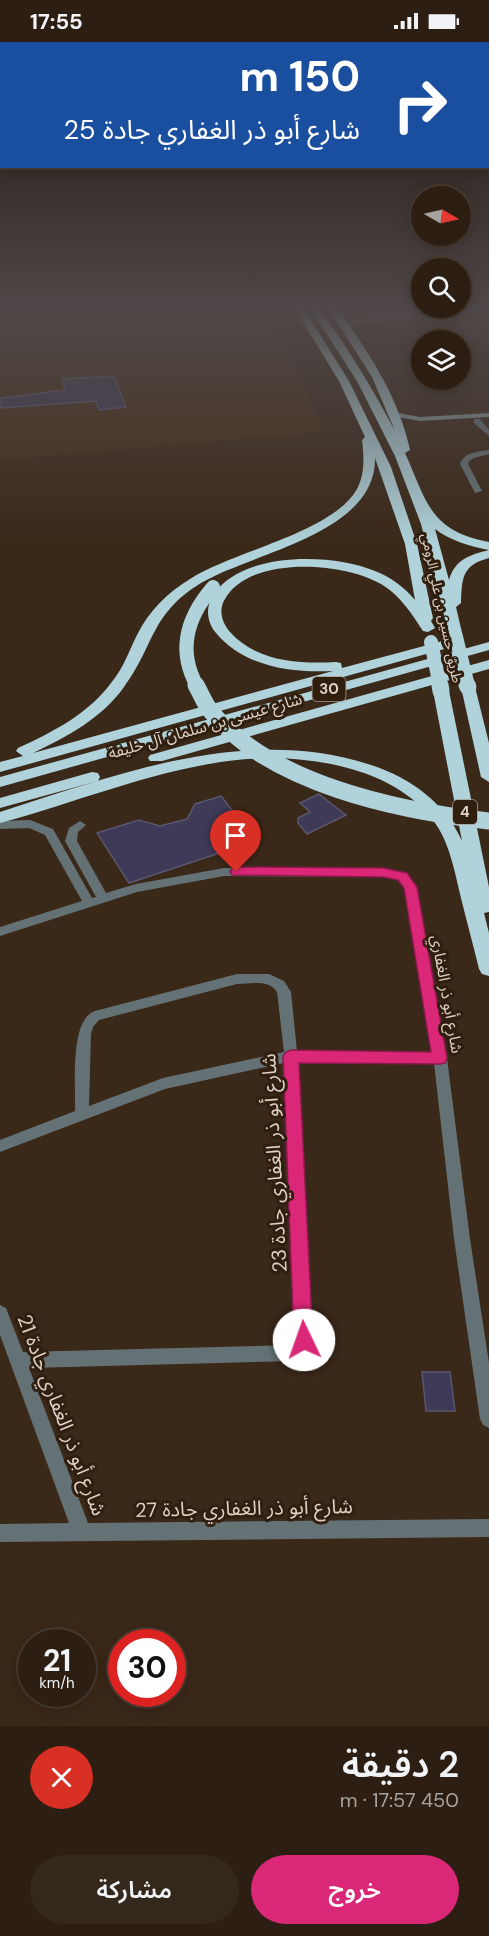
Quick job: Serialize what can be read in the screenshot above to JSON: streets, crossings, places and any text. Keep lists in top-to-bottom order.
{
  "streets": {
    "highway": [
      "طريق حسين بن علي الرومي",
      "30",
      "شارع عيسى بن سلمان آل خليفة",
      "4"
    ],
    "street": [
      "شارع أبو ذر الغفاري",
      "شارع أبو ذر الغفاري جادة 23",
      "شارع أبو ذر الغفاري جادة 21",
      "شارع أبو ذر الغفاري جادة 27"
    ]
  },
  "crossings": [
    ["شارع أبو ذر الغفاري جادة 23", "شارع أبو ذر الغفاري جادة 21"],
    ["شارع أبو ذر الغفاري جادة 21", "شارع أبو ذر الغفاري جادة 27"]
  ],
  "north": "right",
  "page": {
    "status": "17:55",
    "turn": ["150 m", "شارع أبو ذر الغفاري جادة 25"],
    "speed": "21 km/h",
    "limit": "30",
    "heading": ["2 دقيقة", "450 m · 17:57"],
    "buttons": ["خروج", "مشاركة"]
  }
}
